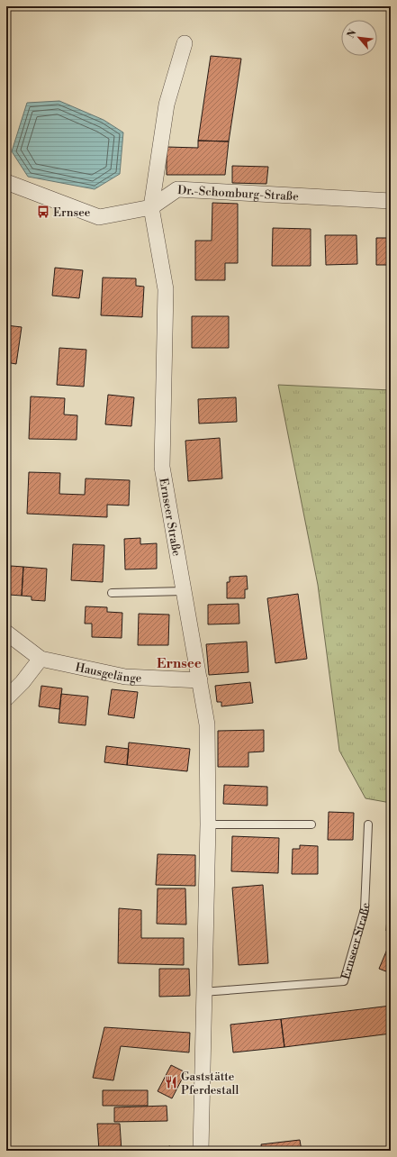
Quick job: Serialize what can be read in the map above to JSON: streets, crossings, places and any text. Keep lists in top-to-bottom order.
{
  "streets": {
    "street": ["Dr.-Schomburg-Straße", "Ernseer Straße", "Hausgelänge"]
  },
  "crossings": [
    ["Dr.-Schomburg-Straße", "Ernseer Straße"],
    ["Ernseer Straße", "Hausgelänge"]
  ],
  "districts": ["Ernsee"],
  "places": {
    "bus stop": ["Ernsee"],
    "restaurant": ["Gaststätte Pferdestall"]
  },
  "north": "top left"
}
